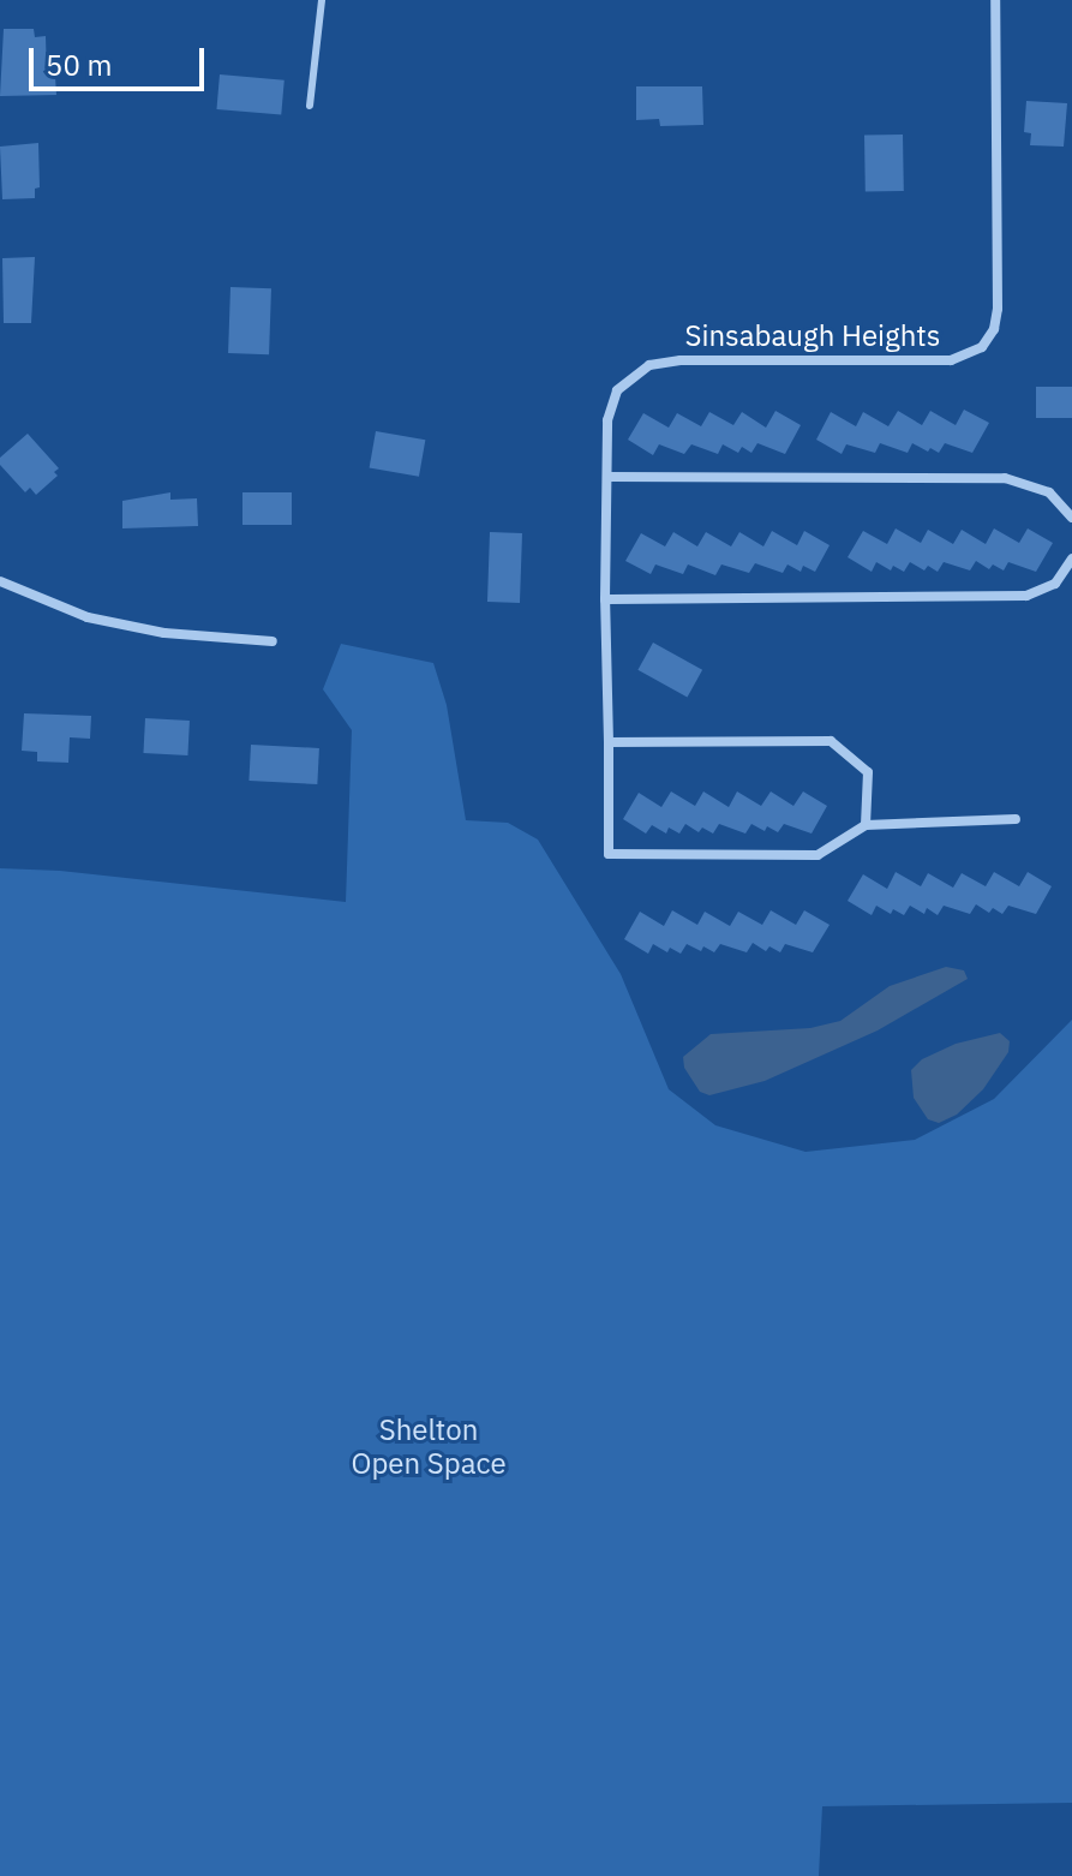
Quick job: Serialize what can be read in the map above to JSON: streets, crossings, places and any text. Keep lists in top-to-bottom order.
{
  "streets": {
    "street": ["Sinsabaugh Heights"]
  },
  "parks": ["Shelton Open Space"],
  "scale_bar": "50 m"
}
